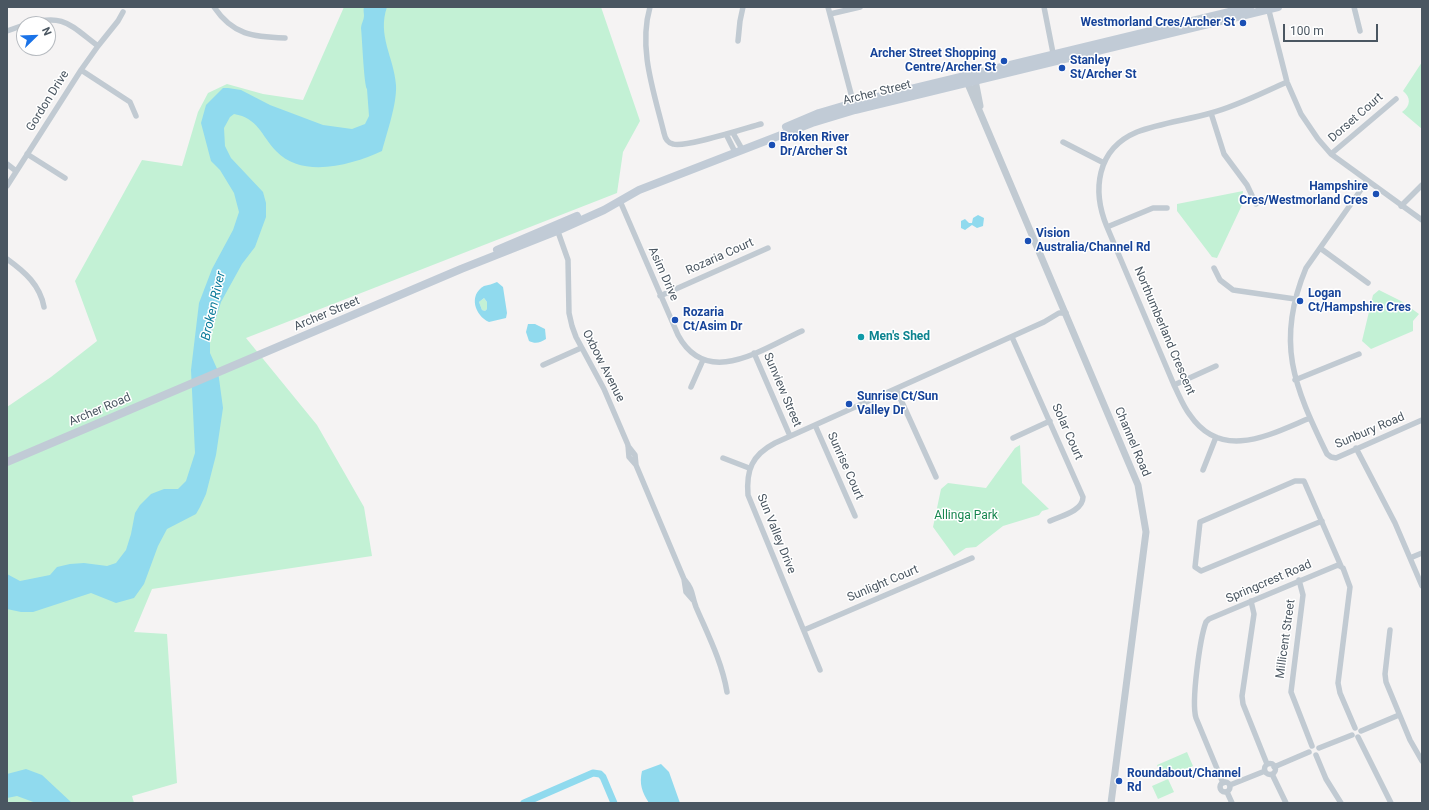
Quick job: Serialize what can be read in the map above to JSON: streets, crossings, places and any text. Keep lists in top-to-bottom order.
{
  "streets": {
    "main road": ["Archer Street", "Archer Road"],
    "street": [
      "Gordon Drive",
      "Dorset Court",
      "Rozaria Court",
      "Asim Drive",
      "Northumberland Crescent",
      "Oxbow Avenue",
      "Sunview Street",
      "Sunbury Road",
      "Solar Court",
      "Channel Road",
      "Sunrise Court",
      "Sun Valley Drive",
      "Springcrest Road",
      "Sunlight Court",
      "Millicent Street"
    ]
  },
  "crossings": [
    ["Archer Street", "Asim Drive"],
    ["Archer Street", "Oxbow Avenue"],
    ["Archer Street", "Archer Road"],
    ["Archer Street", "Channel Road"],
    ["Rozaria Court", "Asim Drive"],
    ["Asim Drive", "Sunview Street"],
    ["Northumberland Crescent", "Sunbury Road"],
    ["Sun Valley Drive", "Sunlight Court"],
    ["Springcrest Road", "Millicent Street"]
  ],
  "water": ["Broken River"],
  "parks": ["Allinga Park"],
  "places": [
    "Westmorland Cres/Archer St",
    "Archer Street Shopping Centre/Archer St",
    "Stanley St/Archer St",
    "Broken River Dr/Archer St",
    "Hampshire Cres/Westmorland Cres",
    "Vision Australia/Channel Rd",
    "Logan Ct/Hampshire Cres",
    "Rozaria Ct/Asim Dr",
    "Men's Shed",
    "Sunrise Ct/Sun Valley Dr",
    "Roundabout/Channel Rd"
  ],
  "scale_bar": "100 m",
  "north": "top right"
}
